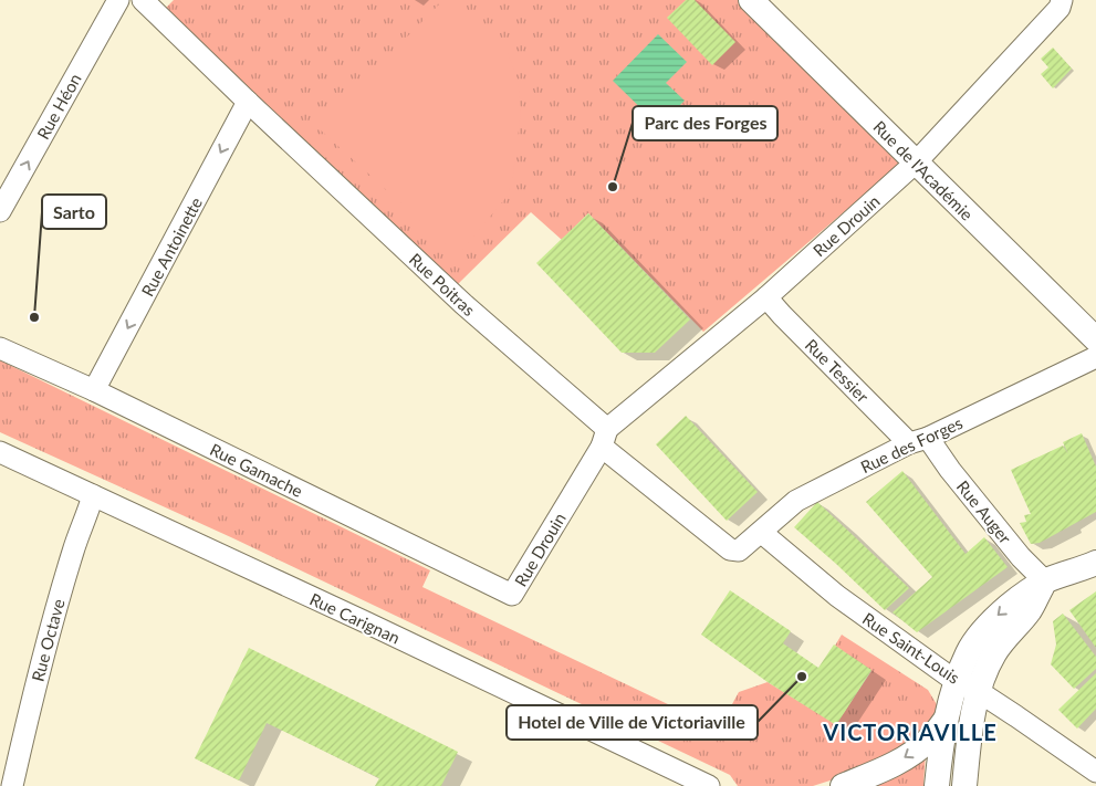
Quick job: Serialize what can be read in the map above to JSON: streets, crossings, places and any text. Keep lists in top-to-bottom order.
{
  "streets": {
    "street": [
      "Rue Héon",
      "Rue de l'Académie",
      "Rue Drouin",
      "Rue Antoinette",
      "Rue Poitras",
      "Rue Tessier",
      "Rue des Forges",
      "Rue Gamache",
      "Rue Auger",
      "Rue Carignan",
      "Rue Octave",
      "Rue Saint-Louis"
    ]
  },
  "crossings": [
    ["Rue de l'Académie", "Rue Drouin"],
    ["Rue Drouin", "Rue Poitras"],
    ["Rue Drouin", "Rue Tessier"],
    ["Rue Drouin", "Rue Gamache"],
    ["Rue Antoinette", "Rue Poitras"],
    ["Rue Antoinette", "Rue Gamache"],
    ["Rue Poitras", "Rue des Forges"],
    ["Rue Tessier", "Rue des Forges"],
    ["Rue Tessier", "Rue Auger"],
    ["Rue des Forges", "Rue Auger"],
    ["Rue des Forges", "Rue Saint-Louis"],
    ["Rue Carignan", "Rue Octave"]
  ],
  "one_way": ["Rue Héon", "Rue Antoinette"],
  "districts": ["VICTORIAVILLE"],
  "places": ["Parc des Forges", "Sarto", "Hotel de Ville de Victoriaville"]
}
